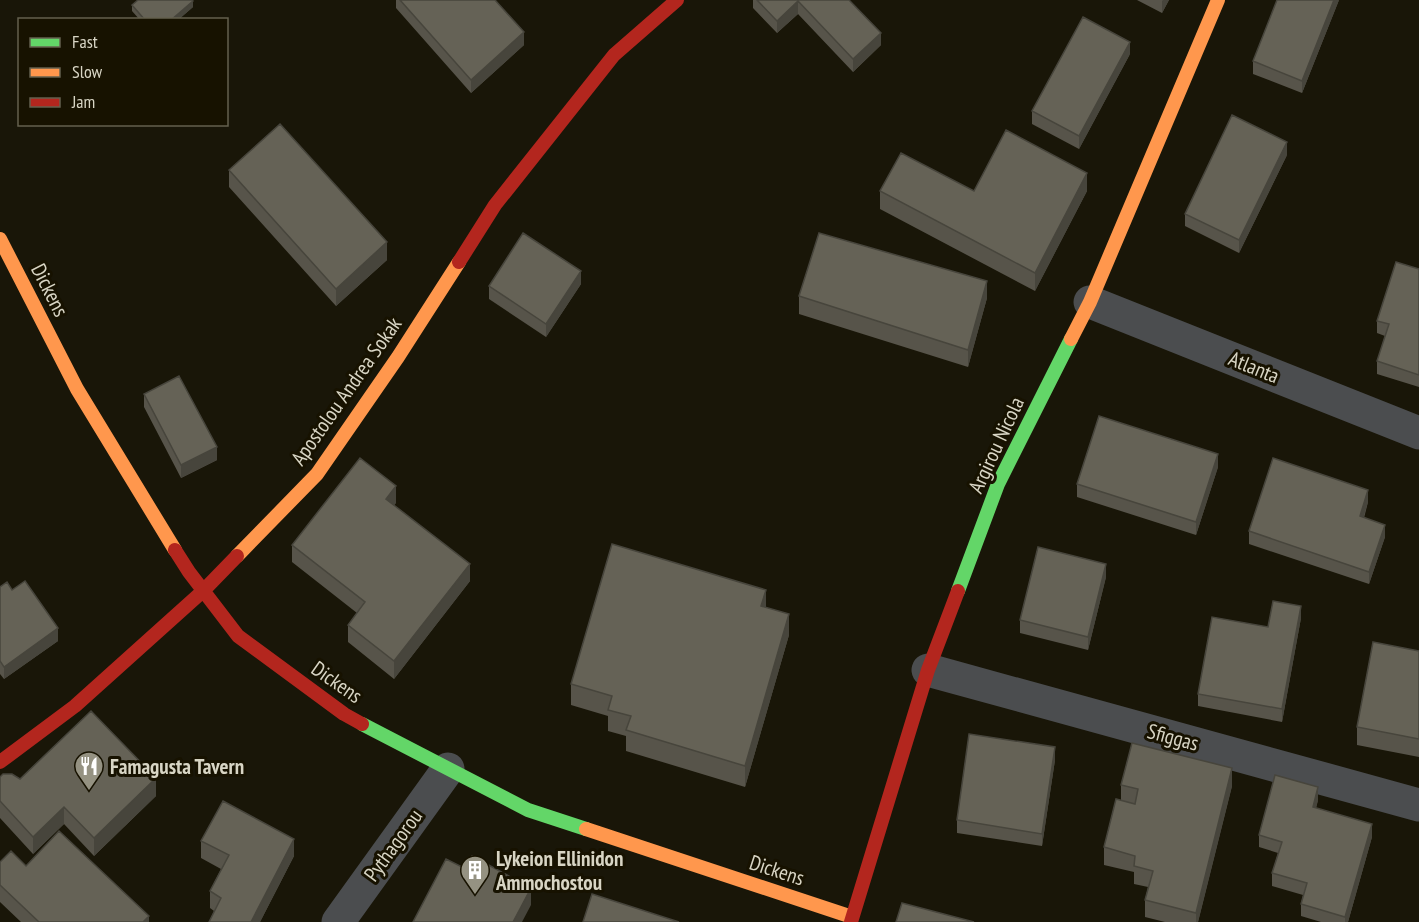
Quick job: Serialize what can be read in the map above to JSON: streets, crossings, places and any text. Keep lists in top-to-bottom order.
{
  "streets": {
    "street": [
      "Dickens",
      "Atlanta",
      "Apostolou Andrea Sokak",
      "Argirou Nicola",
      "Sfiggas",
      "Pythagorou"
    ]
  },
  "crossings": [
    ["Dickens", "Apostolou Andrea Sokak"],
    ["Dickens", "Argirou Nicola"],
    ["Dickens", "Pythagorou"],
    ["Atlanta", "Argirou Nicola"],
    ["Argirou Nicola", "Sfiggas"]
  ],
  "places": {
    "restaurant": ["Famagusta Tavern"],
    "building": ["Lykeion Ellinidon Ammochostou"]
  },
  "legend": ["Fast", "Slow", "Jam"]
}
